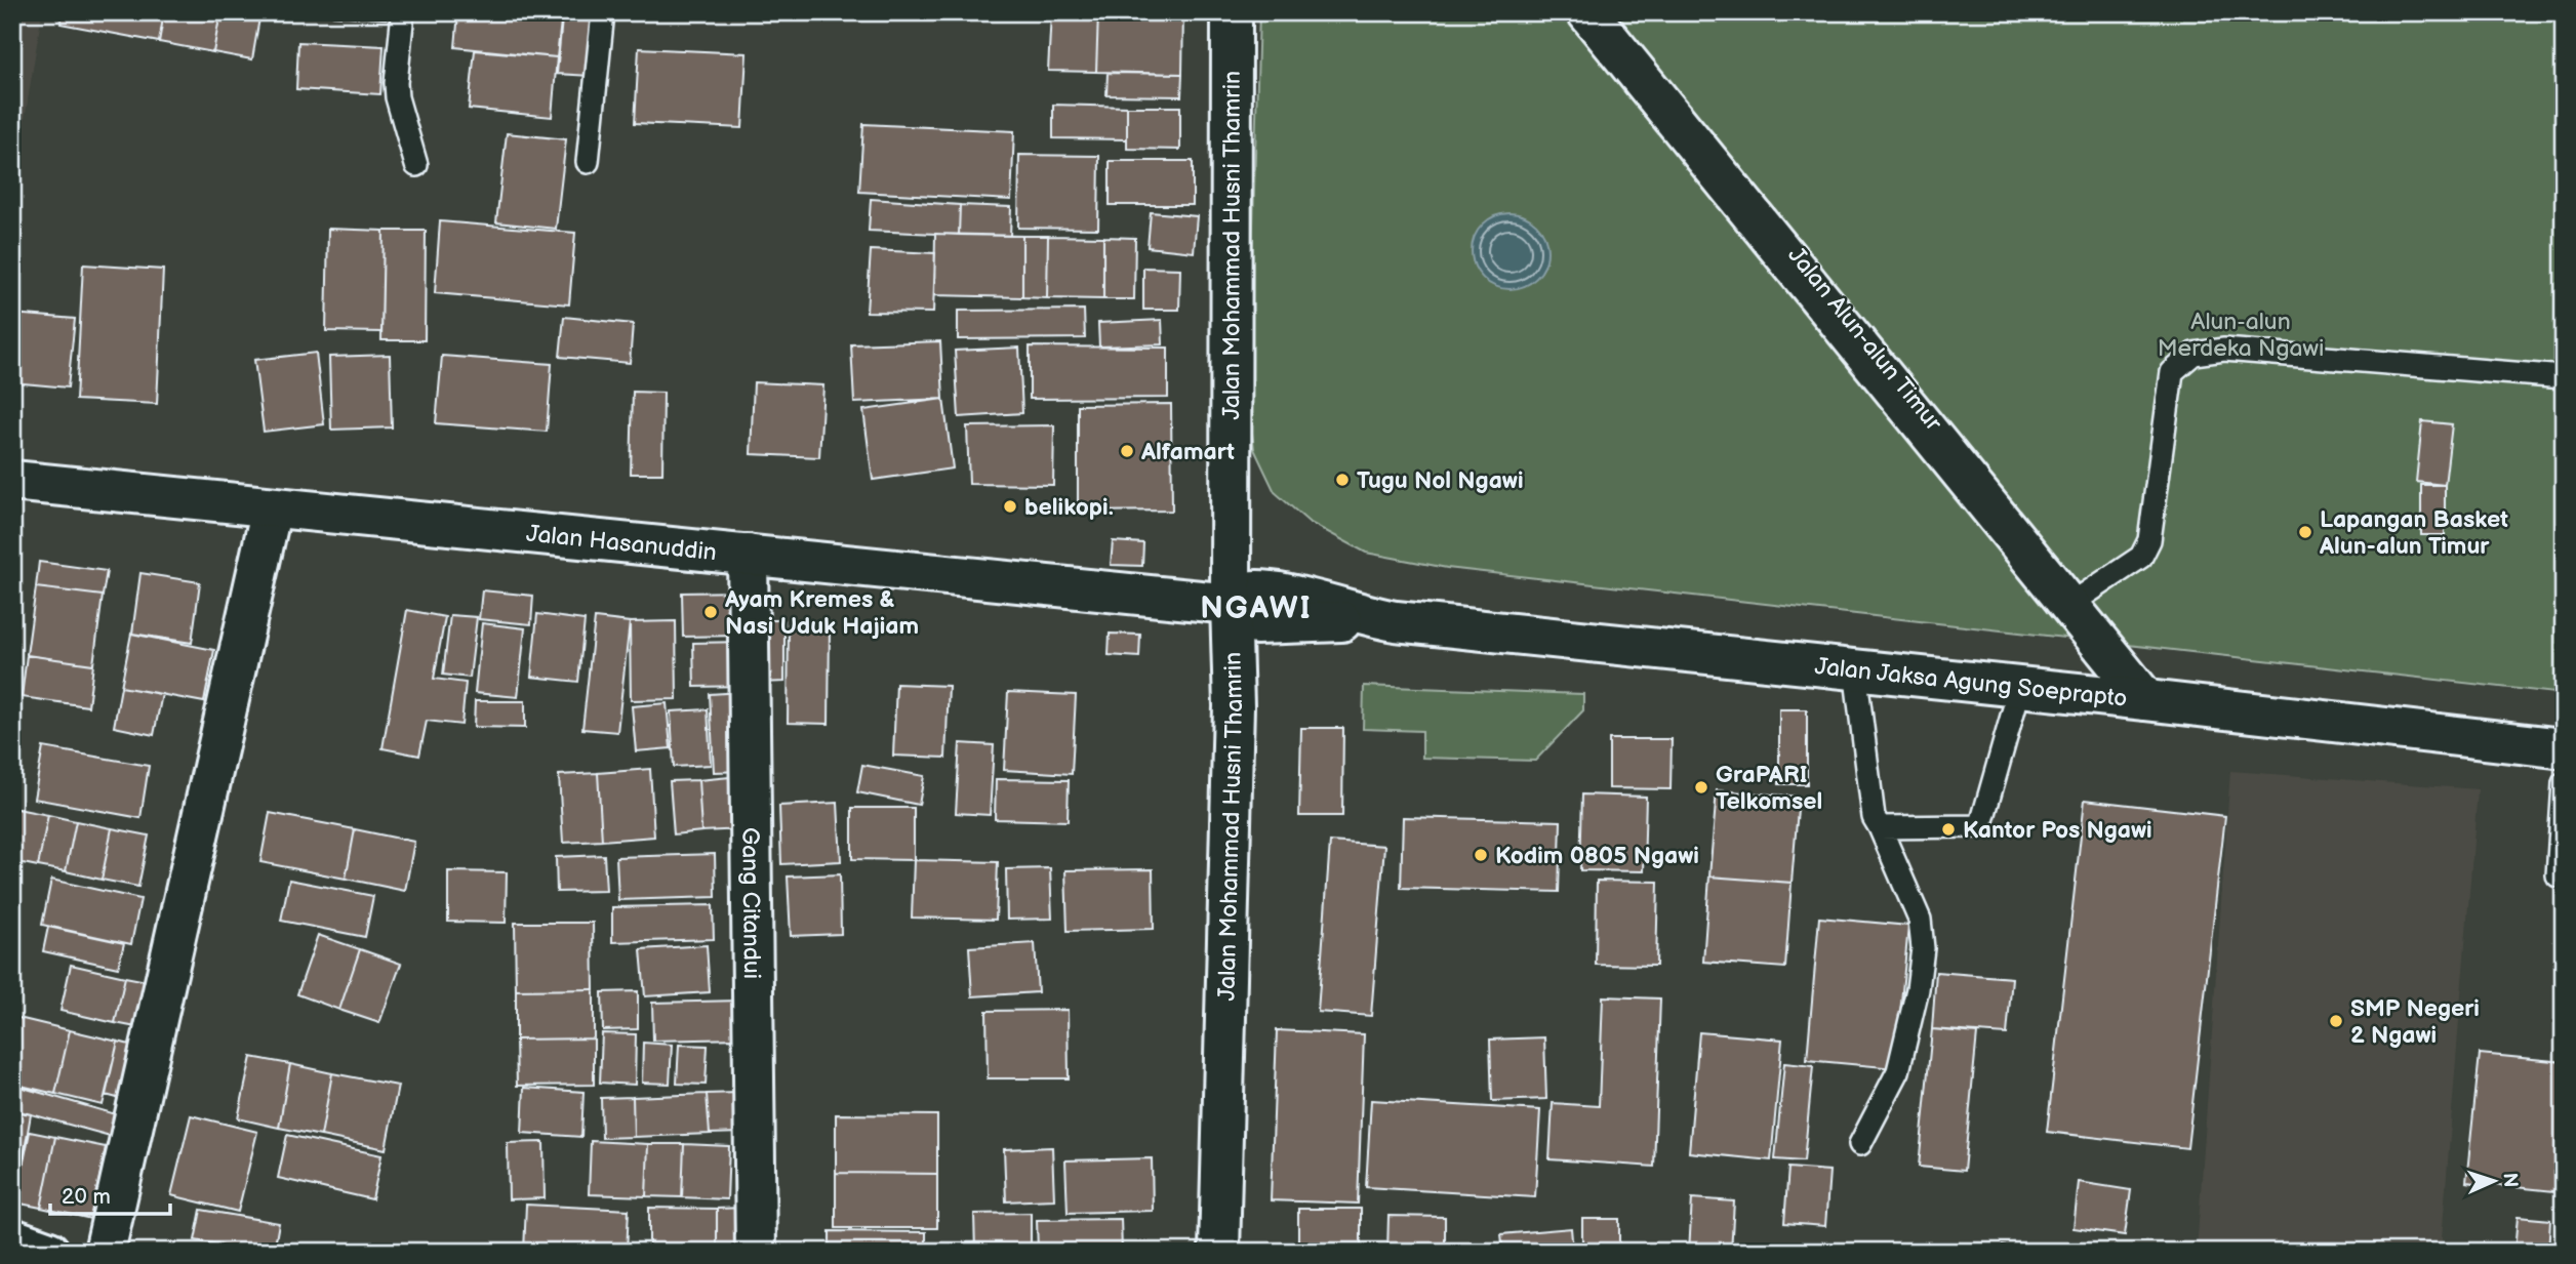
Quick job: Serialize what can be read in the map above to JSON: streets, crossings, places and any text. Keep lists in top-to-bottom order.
{
  "streets": {
    "street": [
      "Jalan Mohammad Husni Thamrin",
      "Jalan Hasanuddin",
      "Jalan Jaksa Agung Soeprapto",
      "Gang Citandui"
    ],
    "lane": ["Jalan Alun-alun Timur"]
  },
  "crossings": [
    ["Jalan Mohammad Husni Thamrin", "Jalan Hasanuddin"],
    ["Jalan Mohammad Husni Thamrin", "Jalan Jaksa Agung Soeprapto"],
    ["Jalan Alun-alun Timur", "Jalan Jaksa Agung Soeprapto"],
    ["Jalan Hasanuddin", "Jalan Jaksa Agung Soeprapto"],
    ["Jalan Hasanuddin", "Gang Citandui"]
  ],
  "districts": ["NGAWI"],
  "parks": ["Alun-alun Merdeka Ngawi"],
  "places": [
    "Alfamart",
    "Tugu Nol Ngawi",
    "belikopi.",
    "Lapangan Basket Alun-alun Timur",
    "Ayam Kremes & Nasi Uduk Hajiam",
    "GraPARI Telkomsel",
    "Kantor Pos Ngawi",
    "Kodim 0805 Ngawi",
    "SMP Negeri 2 Ngawi"
  ],
  "scale_bar": "20 m",
  "north": "right"
}
